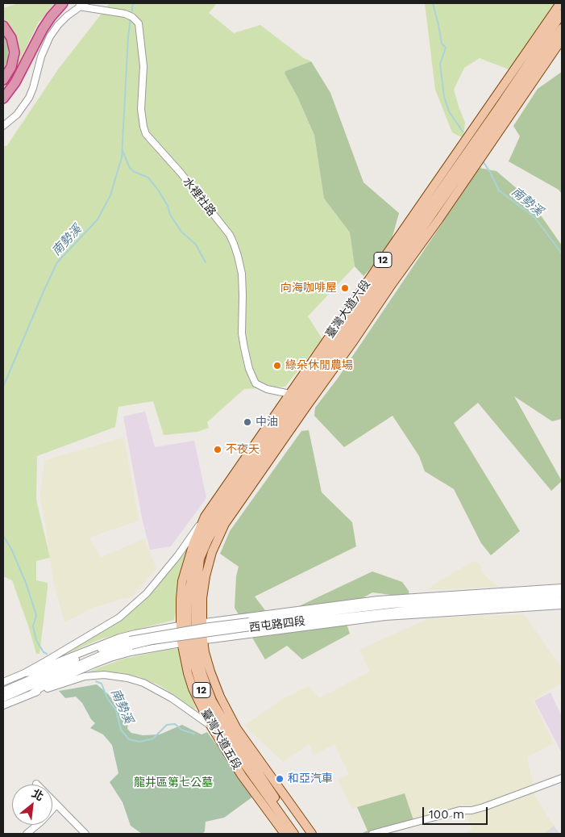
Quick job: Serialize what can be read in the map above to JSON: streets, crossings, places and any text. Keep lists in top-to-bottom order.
{
  "streets": {
    "main road": ["12", "臺灣大道六段", "臺灣大道五段"],
    "street": ["水裡社路", "西屯路四段"]
  },
  "crossings": [
    ["水裡社路", "臺灣大道六段"],
    ["臺灣大道六段", "臺灣大道五段"],
    ["西屯路四段", "臺灣大道五段"]
  ],
  "water": ["南勢溪"],
  "parks": ["龍井區第七公墓"],
  "places": [
    "向海咖啡屋",
    "綠朵休閒農場",
    "中油",
    "不夜天",
    "和亞汽車"
  ],
  "scale_bar": "100 m",
  "north": "top right"
}
